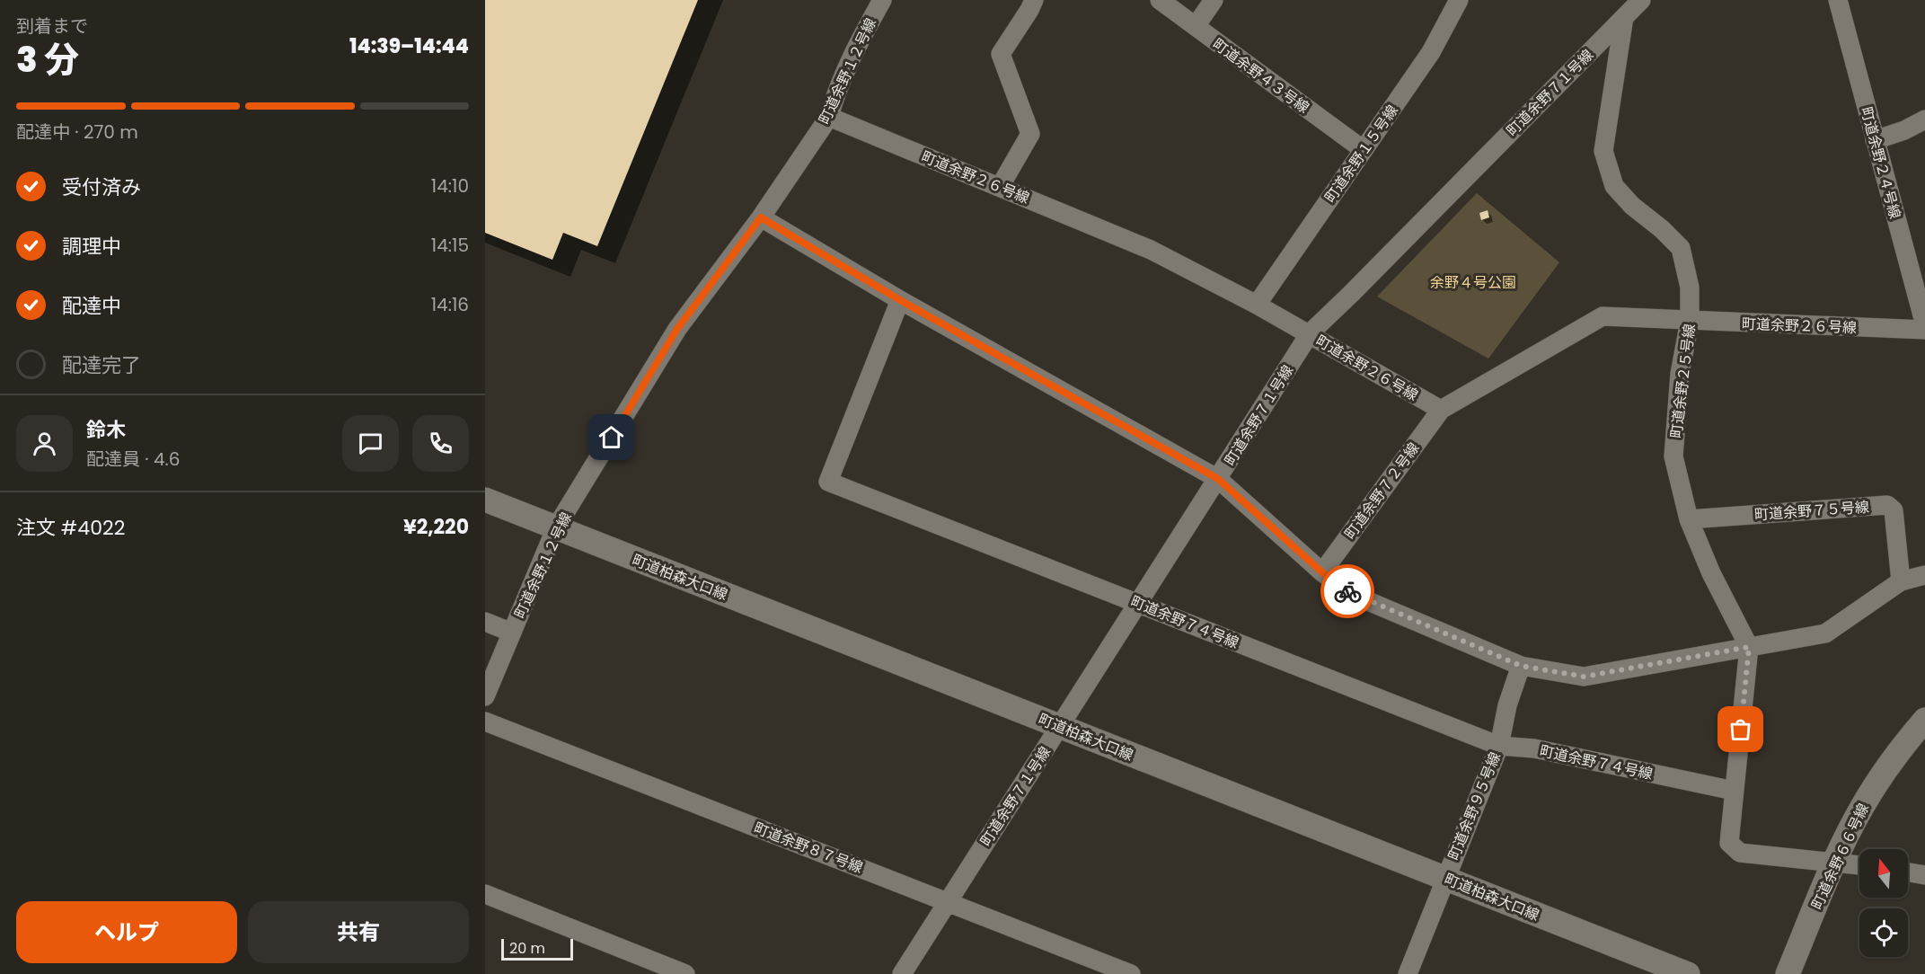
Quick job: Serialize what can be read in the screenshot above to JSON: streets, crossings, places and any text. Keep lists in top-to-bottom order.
{
  "streets": {
    "street": [
      "町道余野１２号線",
      "町道余野４３号線",
      "町道余野７１号線",
      "町道余野１５号線",
      "町道余野２４号線",
      "町道余野２６号線",
      "町道余野２５号線",
      "町道余野７２号線",
      "町道余野７５号線",
      "町道柏森大口線",
      "町道余野７４号線",
      "町道余野９５号線",
      "町道余野８７号線",
      "町道余野６６号線"
    ]
  },
  "crossings": [
    ["町道余野１２号線", "町道余野２６号線"],
    ["町道余野１２号線", "町道柏森大口線"],
    ["町道余野４３号線", "町道余野１５号線"],
    ["町道余野７１号線", "町道余野２６号線"],
    ["町道余野７１号線", "町道余野２５号線"],
    ["町道余野７１号線", "町道柏森大口線"],
    ["町道余野７１号線", "町道余野７４号線"],
    ["町道余野７１号線", "町道余野８７号線"],
    ["町道余野１５号線", "町道余野２６号線"],
    ["町道余野２６号線", "町道余野２５号線"],
    ["町道余野２６号線", "町道余野７２号線"],
    ["町道余野２５号線", "町道余野７５号線"],
    ["町道柏森大口線", "町道余野９５号線"],
    ["町道余野７４号線", "町道余野９５号線"]
  ],
  "parks": ["余野４号公園"],
  "scale_bar": "20 m",
  "north": "top",
  "page": {
    "heading": ["3 分", "到着まで", "14:39–14:44"],
    "panel": [
      "鈴木",
      "配達員 · 4.6",
      "注文 #4022",
      "¥2,220"
    ],
    "bar": "配達中 · 270 m",
    "list": [
      ["受付済み", "14:10"],
      ["調理中", "14:15"],
      ["配達中", "14:16"],
      "配達完了"
    ],
    "buttons": ["ヘルプ", "共有"],
    "scale": "20 m"
  }
}
